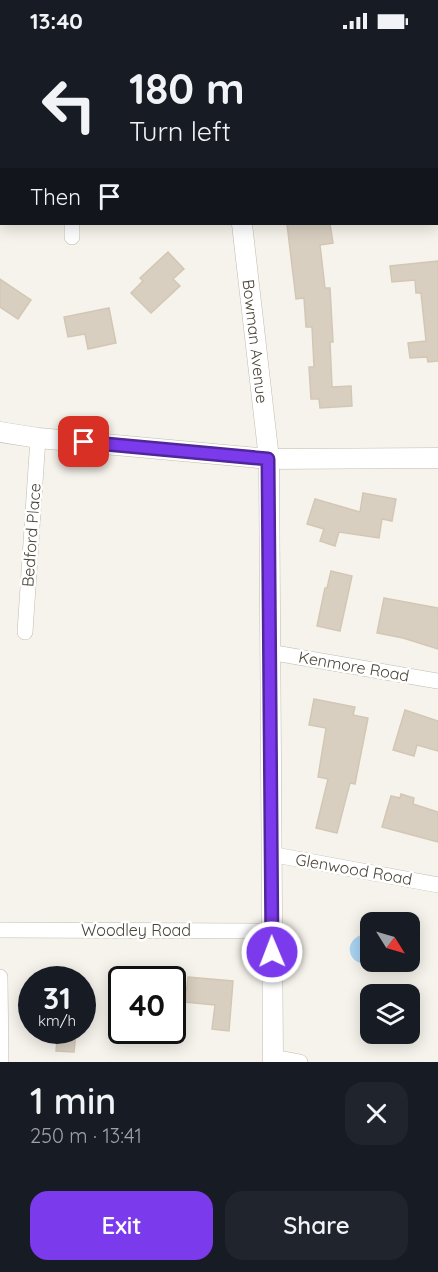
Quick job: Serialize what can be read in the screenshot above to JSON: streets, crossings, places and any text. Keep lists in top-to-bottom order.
{
  "streets": {
    "street": [
      "Bowman Avenue",
      "Bedford Place",
      "Kenmore Road",
      "Glenwood Road",
      "Woodley Road"
    ]
  },
  "crossings": [
    ["Bowman Avenue", "Kenmore Road"],
    ["Bowman Avenue", "Glenwood Road"],
    ["Bowman Avenue", "Woodley Road"]
  ],
  "north": "bottom right",
  "page": {
    "status": "13:40",
    "turn": ["180 m", "Turn left"],
    "then": "Then",
    "speed": "31 km/h",
    "limit": "40",
    "heading": ["1 min", "250 m · 13:41"],
    "buttons": ["Exit", "Share"]
  }
}
